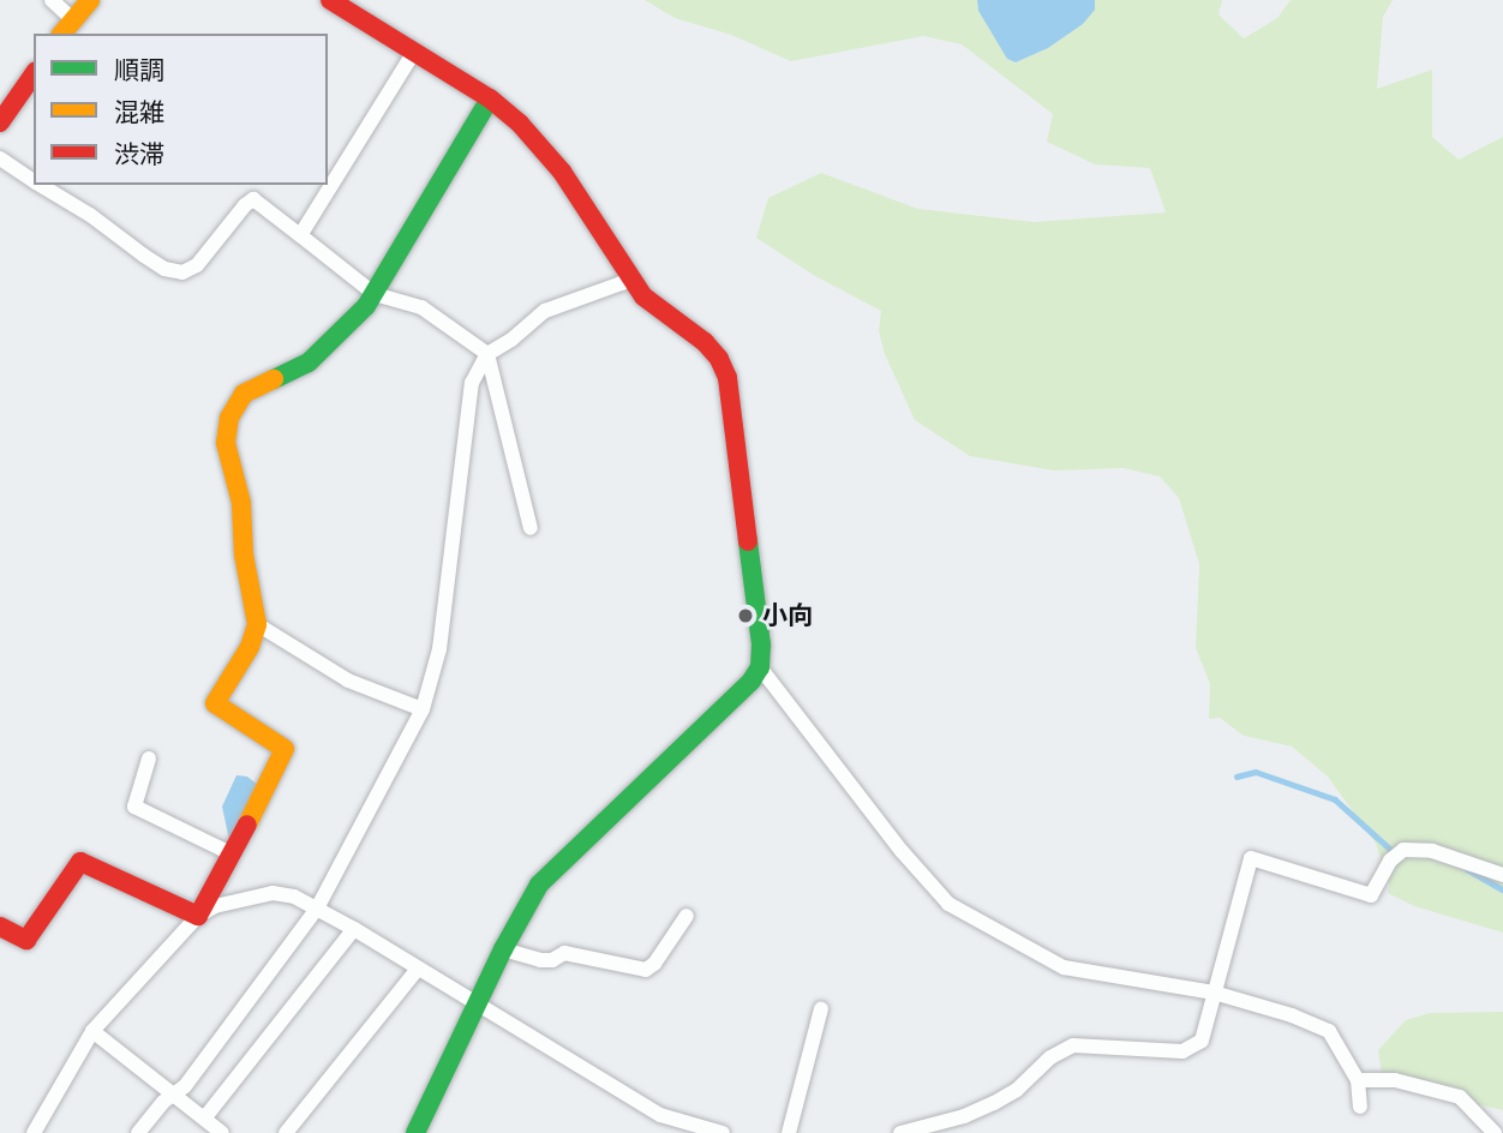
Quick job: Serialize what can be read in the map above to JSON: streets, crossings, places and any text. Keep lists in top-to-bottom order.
{
  "places": ["小向"],
  "legend": ["順調", "混雑", "渋滞"]
}
